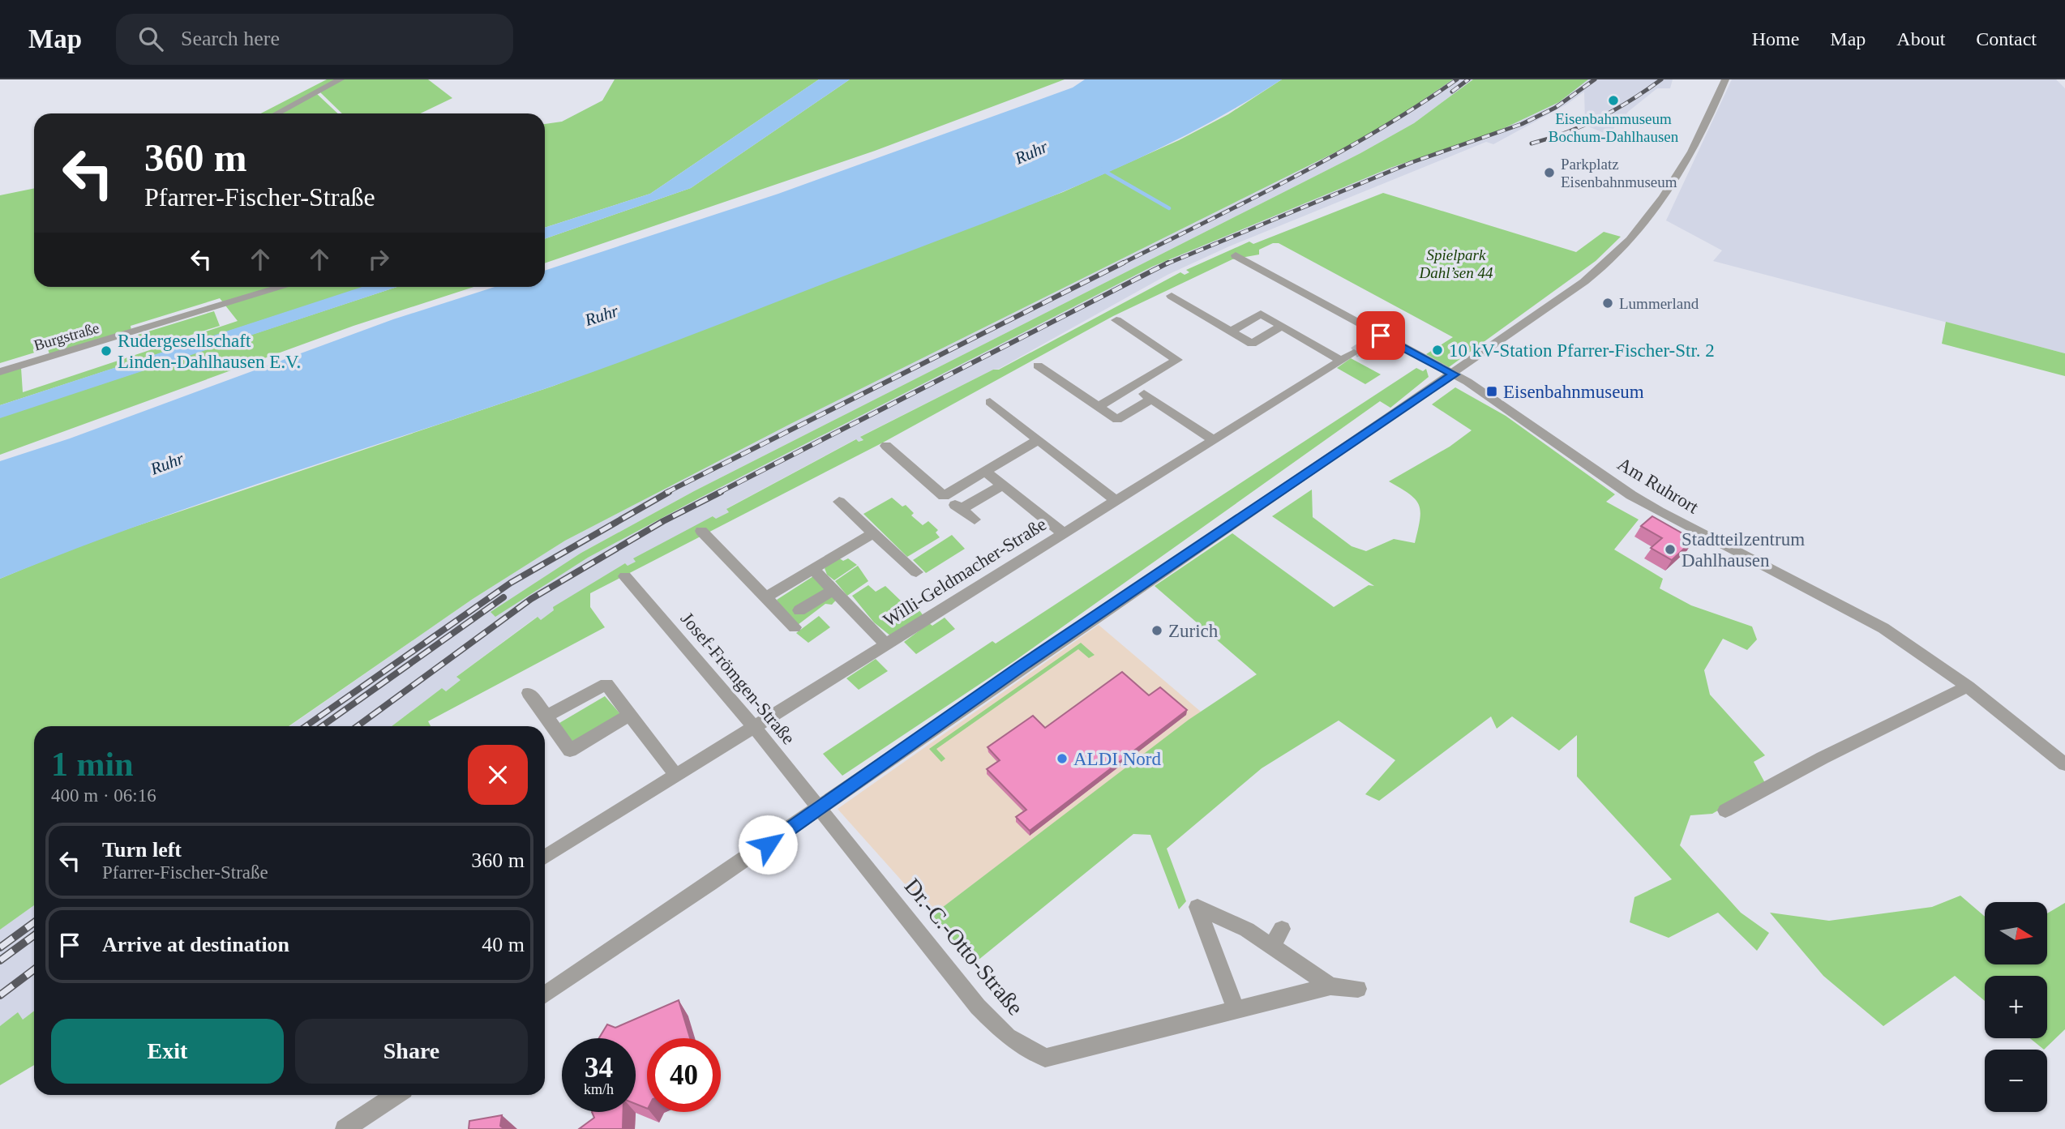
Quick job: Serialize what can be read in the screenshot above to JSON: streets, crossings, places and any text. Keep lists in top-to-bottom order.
{
  "streets": {
    "street": [
      "Burgstraße",
      "Am Ruhrort",
      "Willi-Geldmacher-Straße",
      "Josef-Frömgen-Straße",
      "Dr.-C.-Otto-Straße"
    ]
  },
  "crossings": [
    ["Willi-Geldmacher-Straße", "Josef-Frömgen-Straße"],
    ["Josef-Frömgen-Straße", "Dr.-C.-Otto-Straße"]
  ],
  "water": ["Ruhr"],
  "parks": ["Spielpark Dahl’sen 44"],
  "places": {
    "other": [
      "Eisenbahnmuseum Bochum-Dahlhausen",
      "Parkplatz Eisenbahnmuseum",
      "Lummerland",
      "10 kV-Station Pfarrer-Fischer-Str. 2",
      "Rudergesellschaft Linden-Dahlhausen E.V.",
      "Stadtteilzentrum Dahlhausen",
      "Zurich",
      "ALDI Nord"
    ],
    "transit": ["Eisenbahnmuseum"]
  },
  "north": "right",
  "page": {
    "header": "Map",
    "search": "Search here",
    "nav": [
      "Home",
      "Map",
      "About",
      "Contact"
    ],
    "turn": ["360 m", "Pfarrer-Fischer-Straße"],
    "heading": ["1 min", "400 m · 06:16"],
    "list": [
      {
        "name": "Turn left",
        "note": "Pfarrer-Fischer-Straße",
        "value": "360 m"
      },
      {
        "name": "Arrive at destination",
        "value": "40 m"
      }
    ],
    "map_buttons": ["+", "−"],
    "buttons": ["Exit", "Share"],
    "speed": "34 km/h",
    "limit": "40"
  }
}
